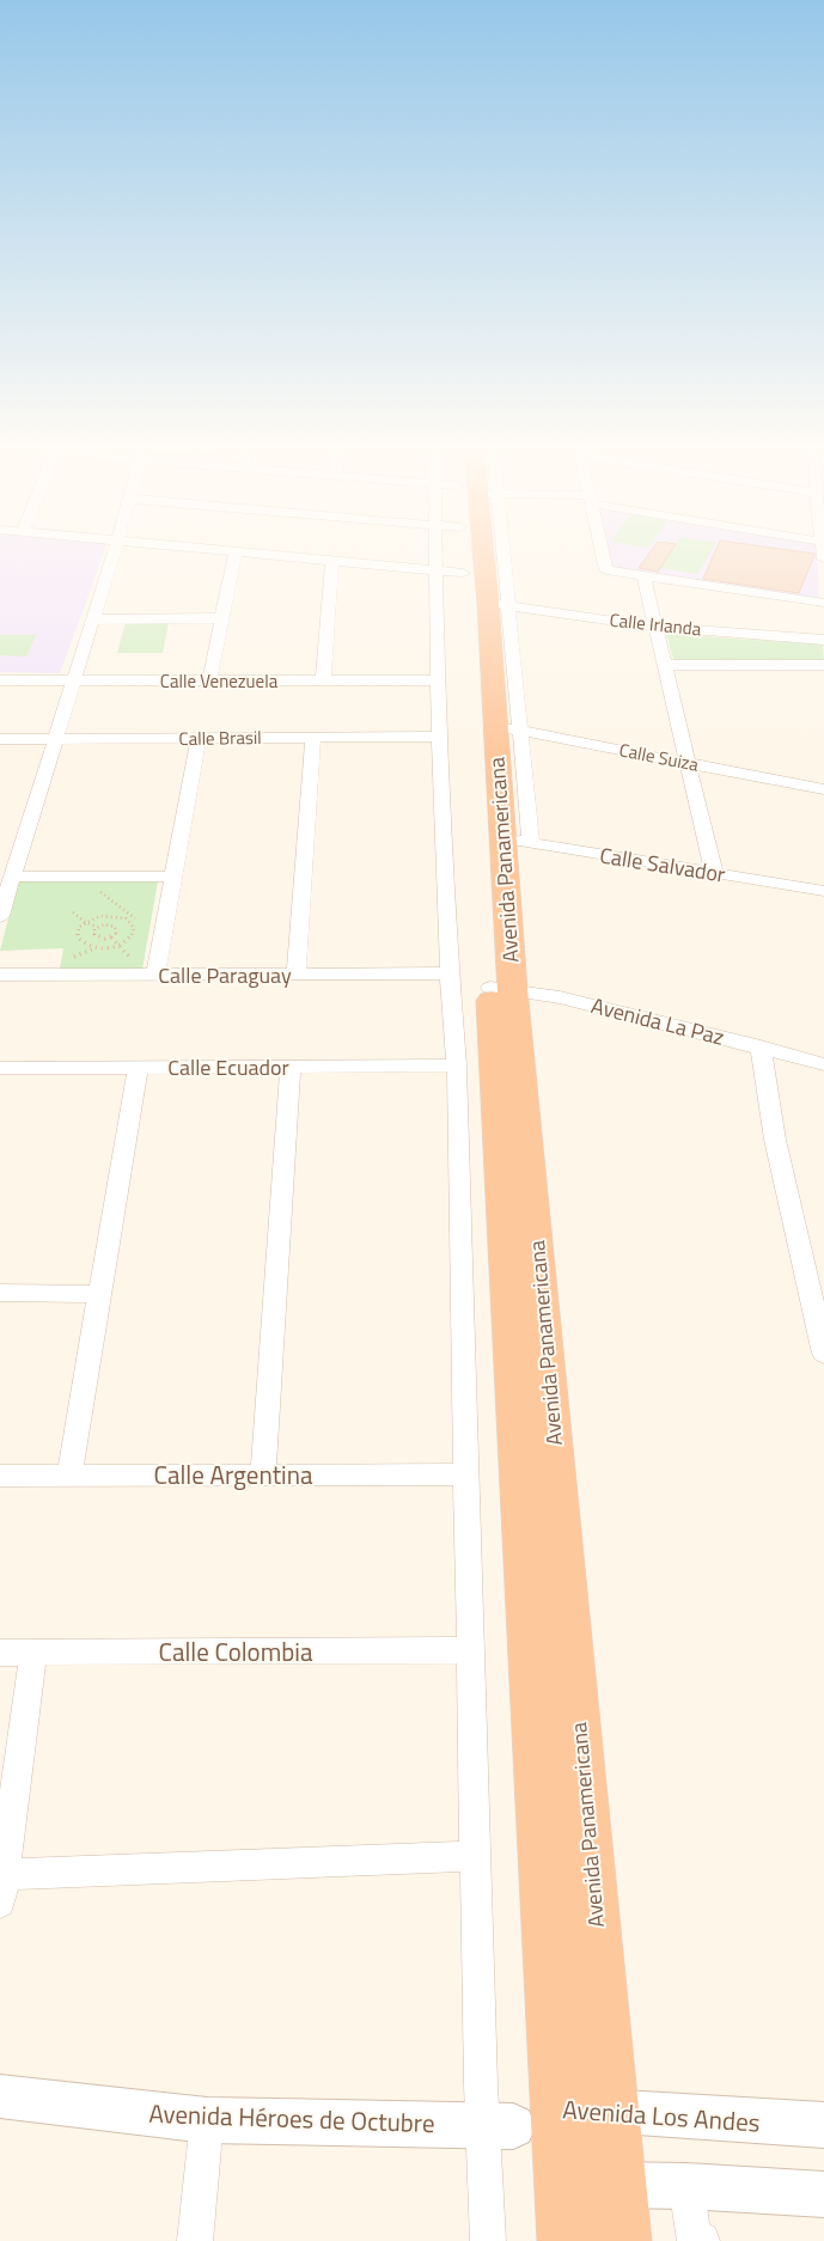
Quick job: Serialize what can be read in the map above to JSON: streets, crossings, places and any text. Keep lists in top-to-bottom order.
{
  "streets": {
    "highway": ["Avenida Panamericana"],
    "street": [
      "Calle Irlanda",
      "Calle Venezuela",
      "Calle Brasil",
      "Calle Suiza",
      "Calle Salvador",
      "Calle Paraguay",
      "Avenida La Paz",
      "Calle Ecuador",
      "Calle Argentina",
      "Calle Colombia",
      "Avenida Los Andes",
      "Avenida Héroes de Octubre"
    ]
  },
  "crossings": [
    ["Calle Irlanda", "Avenida Panamericana"],
    ["Calle Venezuela", "Avenida Panamericana"],
    ["Calle Brasil", "Avenida Panamericana"],
    ["Calle Suiza", "Avenida Panamericana"],
    ["Avenida Panamericana", "Calle Salvador"],
    ["Avenida Panamericana", "Calle Paraguay"],
    ["Avenida Panamericana", "Avenida La Paz"],
    ["Avenida Panamericana", "Calle Ecuador"],
    ["Avenida Panamericana", "Calle Argentina"],
    ["Avenida Panamericana", "Calle Colombia"],
    ["Avenida Panamericana", "Avenida Los Andes"],
    ["Avenida Panamericana", "Avenida Héroes de Octubre"],
    ["Avenida Los Andes", "Avenida Héroes de Octubre"]
  ]
}
